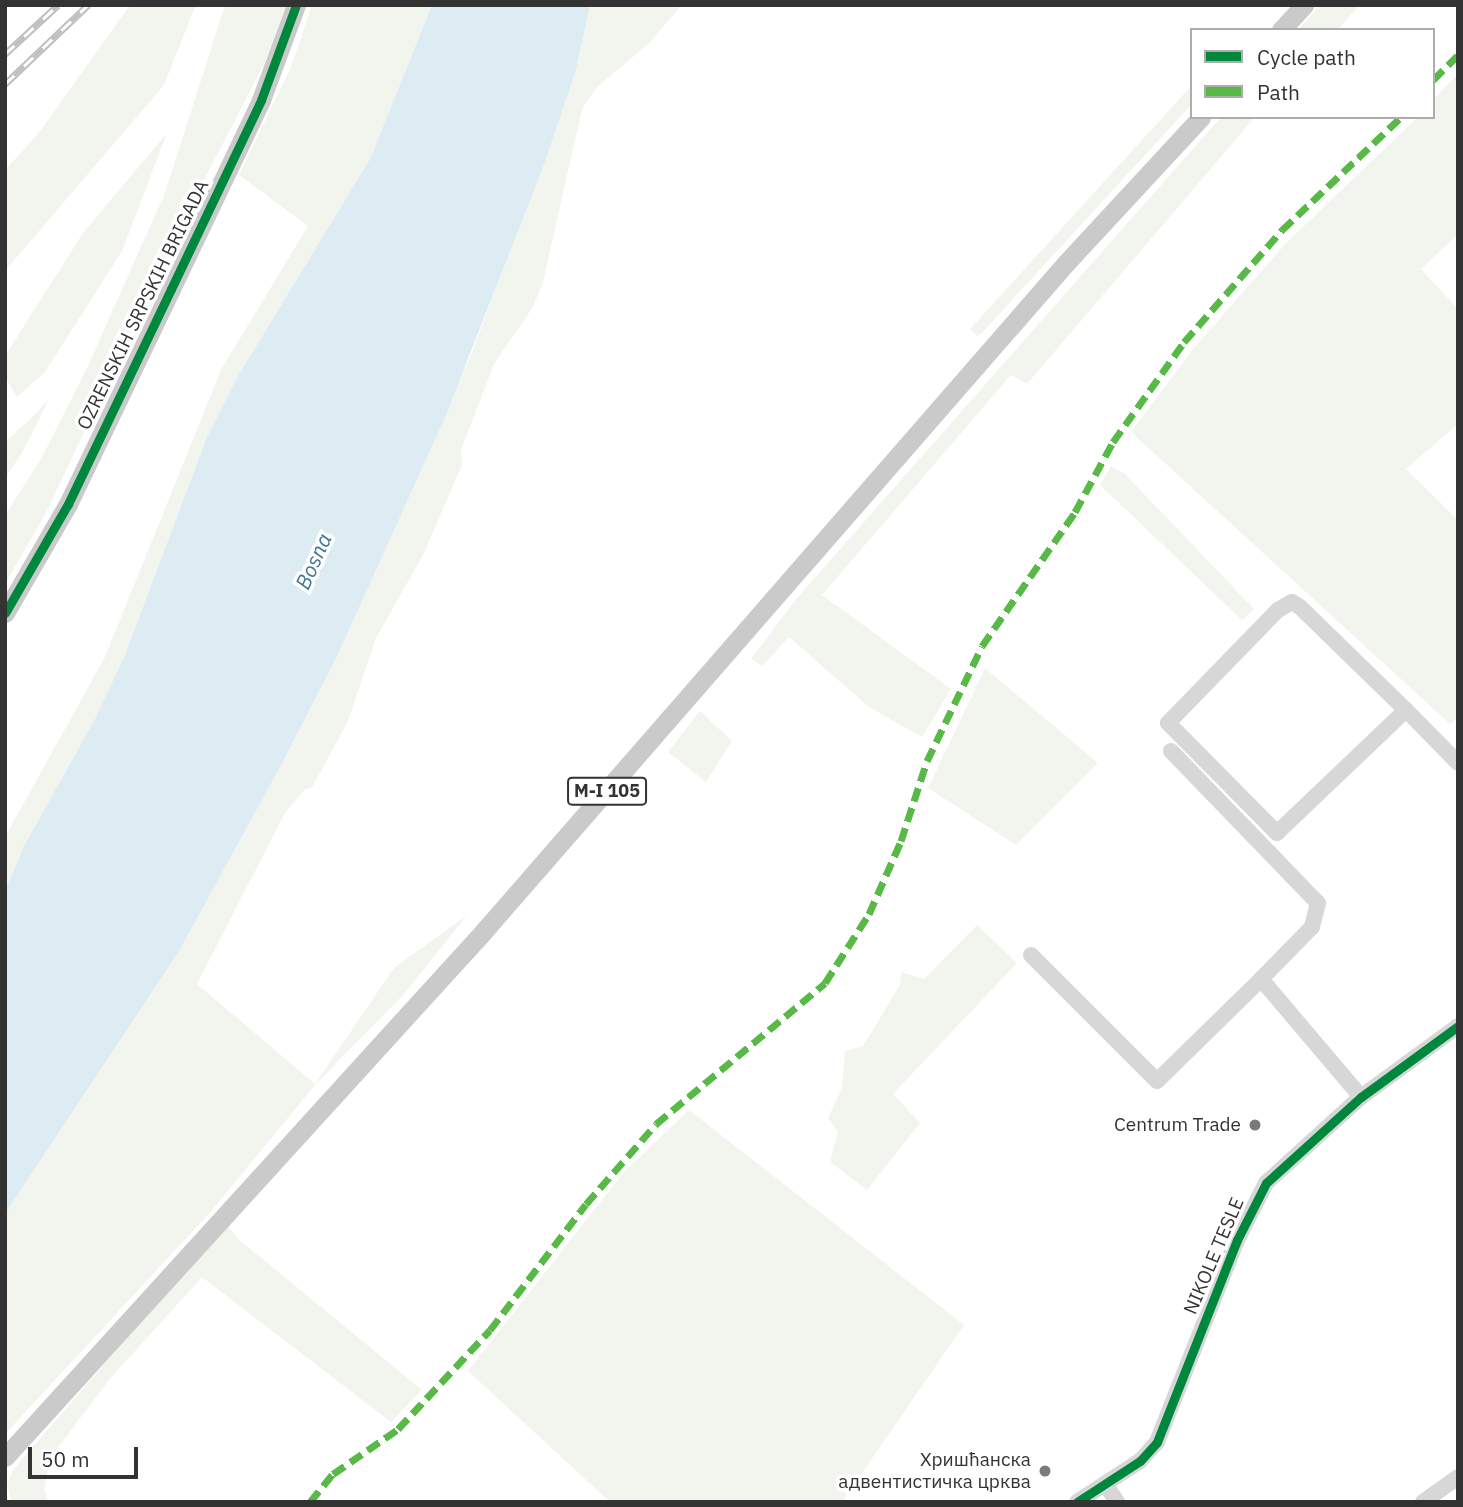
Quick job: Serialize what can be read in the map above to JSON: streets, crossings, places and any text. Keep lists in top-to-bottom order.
{
  "streets": {
    "main road": ["OZRENSKIH SRPSKIH BRIGADA", "M-I 105"],
    "street": ["NIKOLE TESLE"]
  },
  "water": ["Bosna"],
  "places": ["Centrum Trade", "Хришћанска адвентистичка црква"],
  "legend": ["Cycle path", "Path"],
  "scale_bar": "50 m"
}
